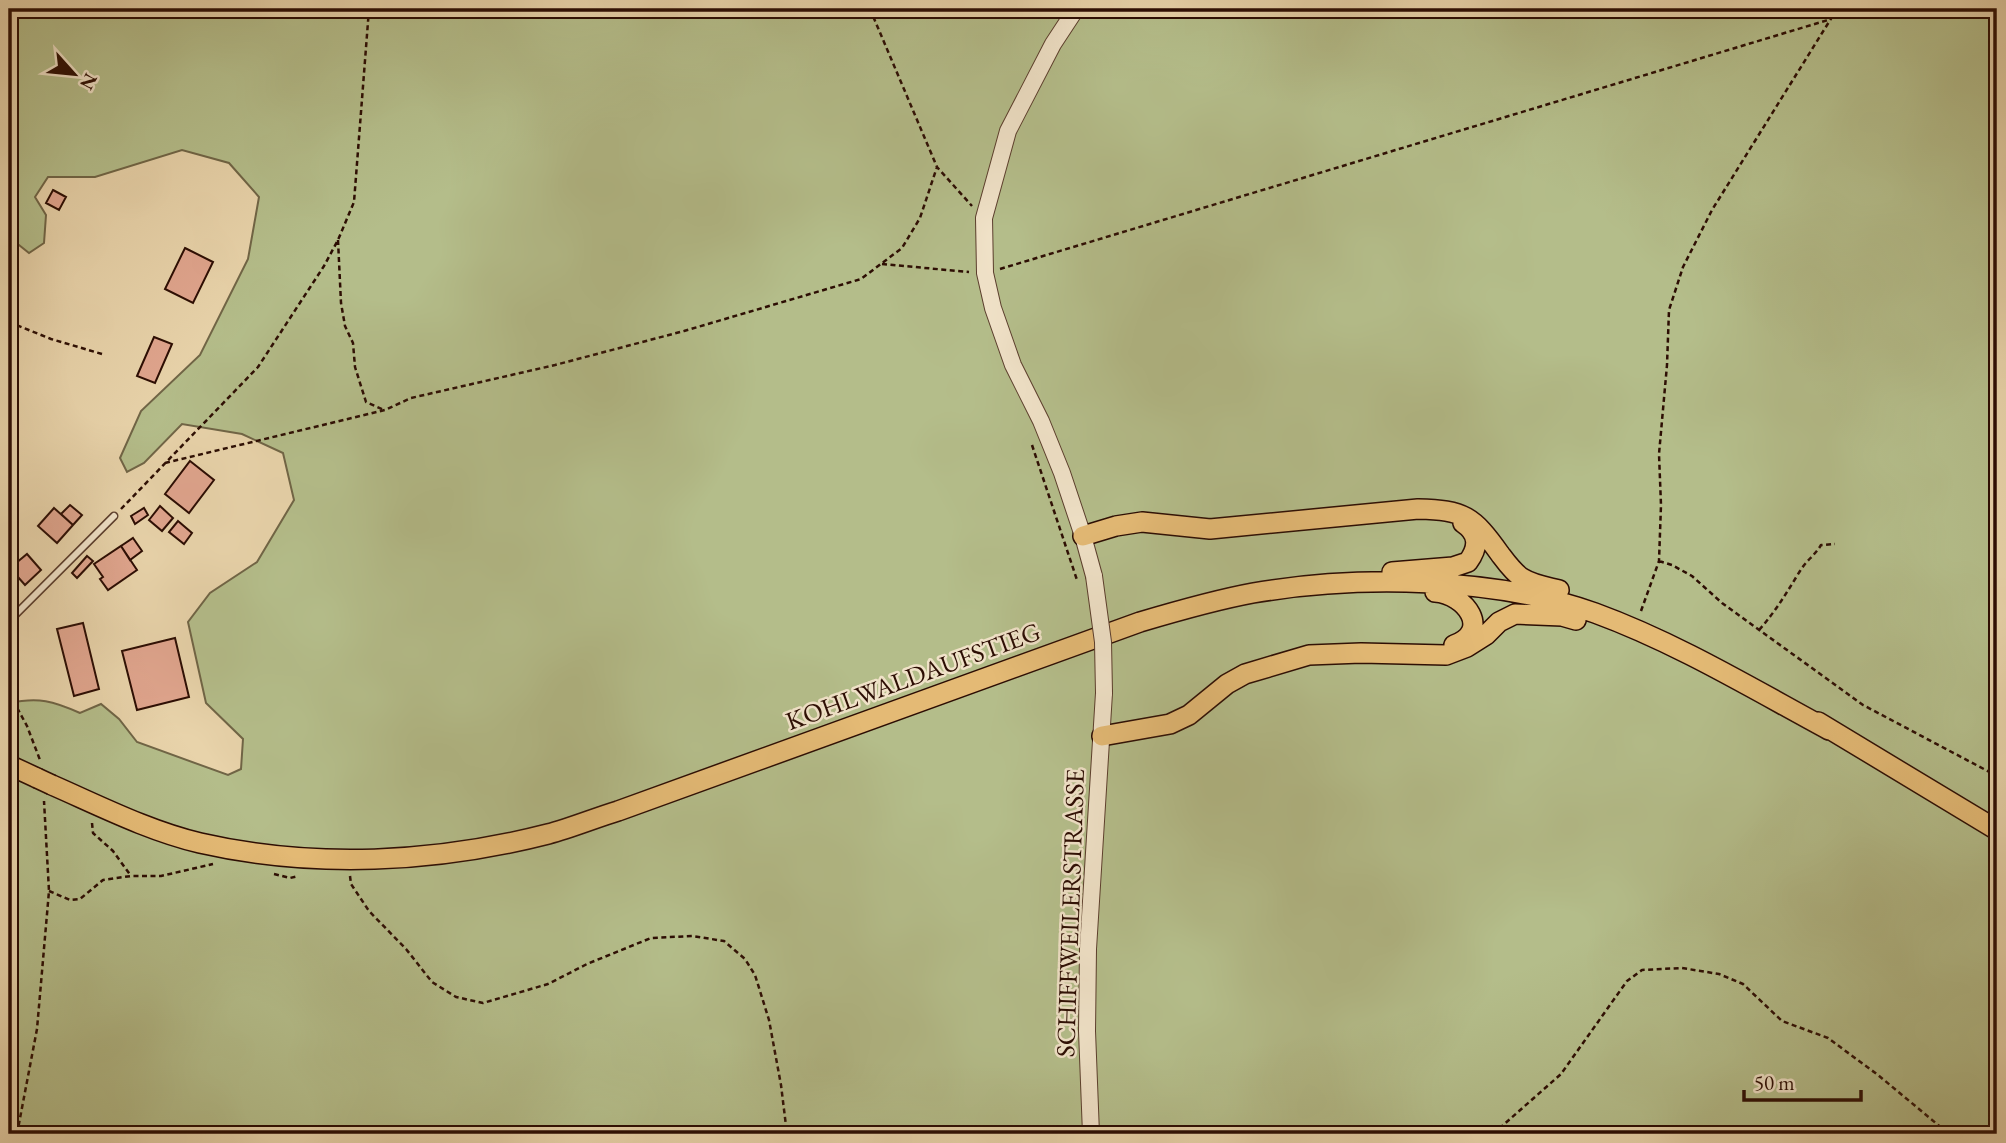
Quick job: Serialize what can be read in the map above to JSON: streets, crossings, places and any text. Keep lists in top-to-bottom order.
{
  "streets": {
    "main road": ["KOHLWALDAUFSTIEG"],
    "street": ["SCHIFFWEILERSTRASSE"]
  },
  "scale_bar": "50 m",
  "north": "bottom right"
}
